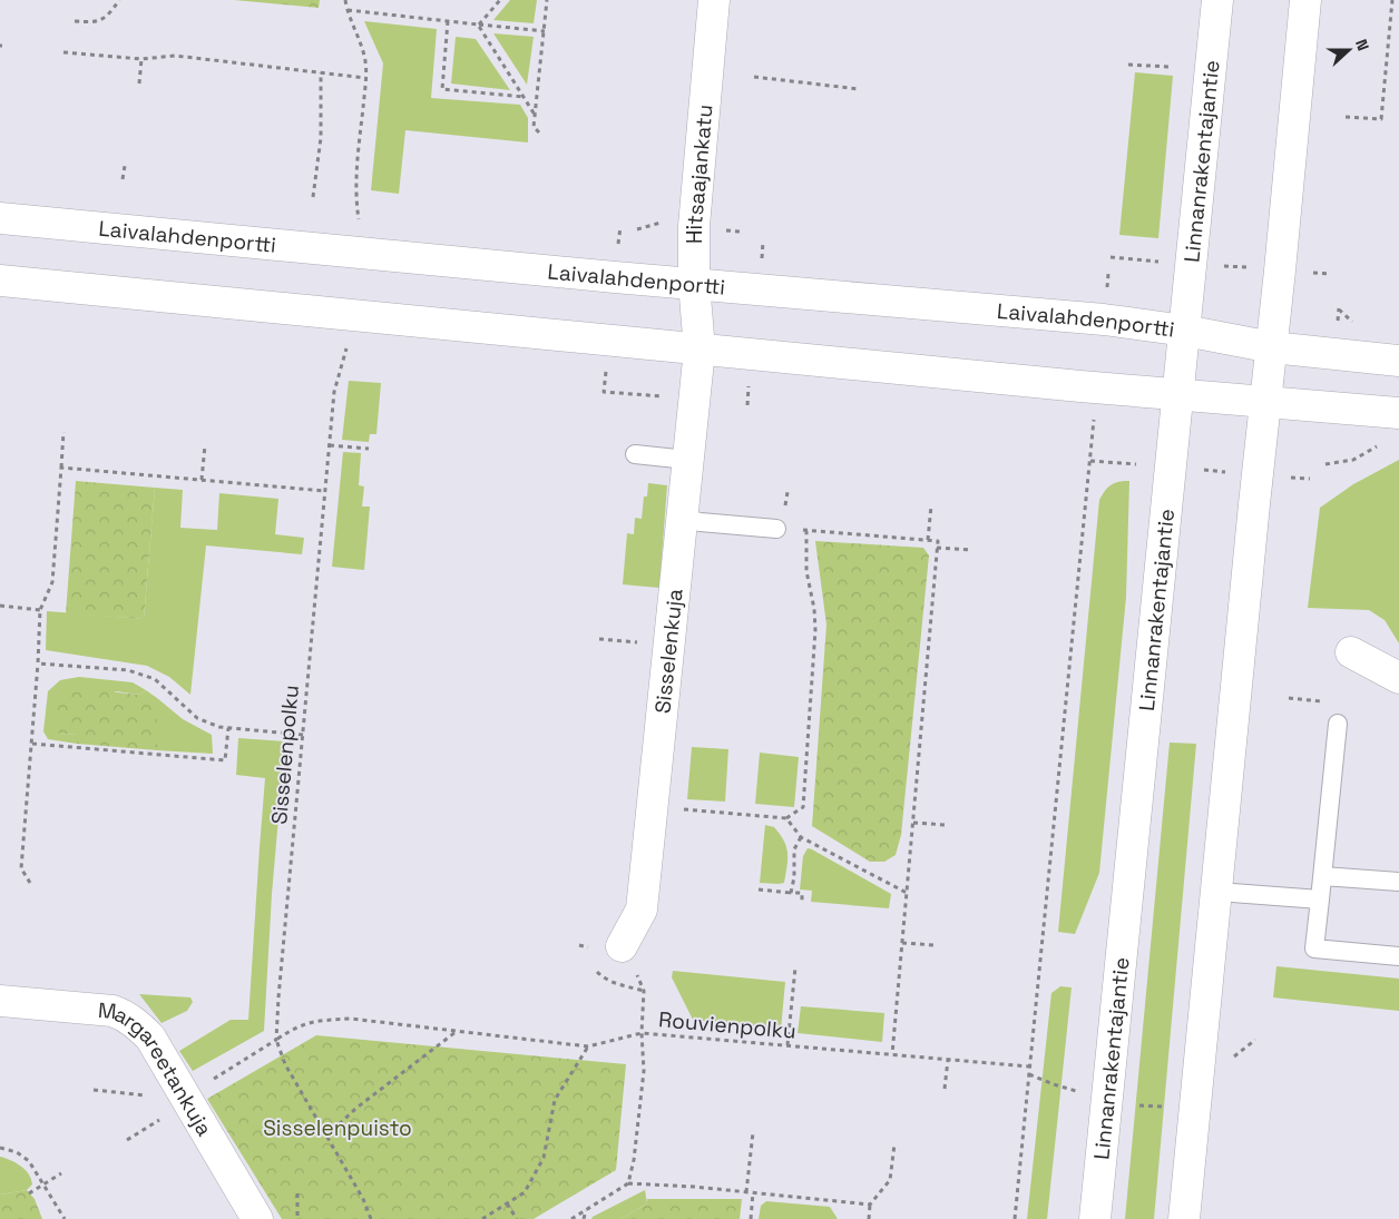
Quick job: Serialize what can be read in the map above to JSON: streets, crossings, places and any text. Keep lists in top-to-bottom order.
{
  "streets": {
    "street": [
      "Linnanrakentajantie",
      "Hitsaajankatu",
      "Laivalahdenportti",
      "Sisselenkuja",
      "Margareetankuja"
    ],
    "path": ["Sisselenpolku", "Rouvienpolku"]
  },
  "crossings": [
    ["Linnanrakentajantie", "Laivalahdenportti"],
    ["Hitsaajankatu", "Laivalahdenportti"],
    ["Hitsaajankatu", "Sisselenkuja"]
  ],
  "parks": ["Sisselenpuisto"],
  "north": "right"
}
